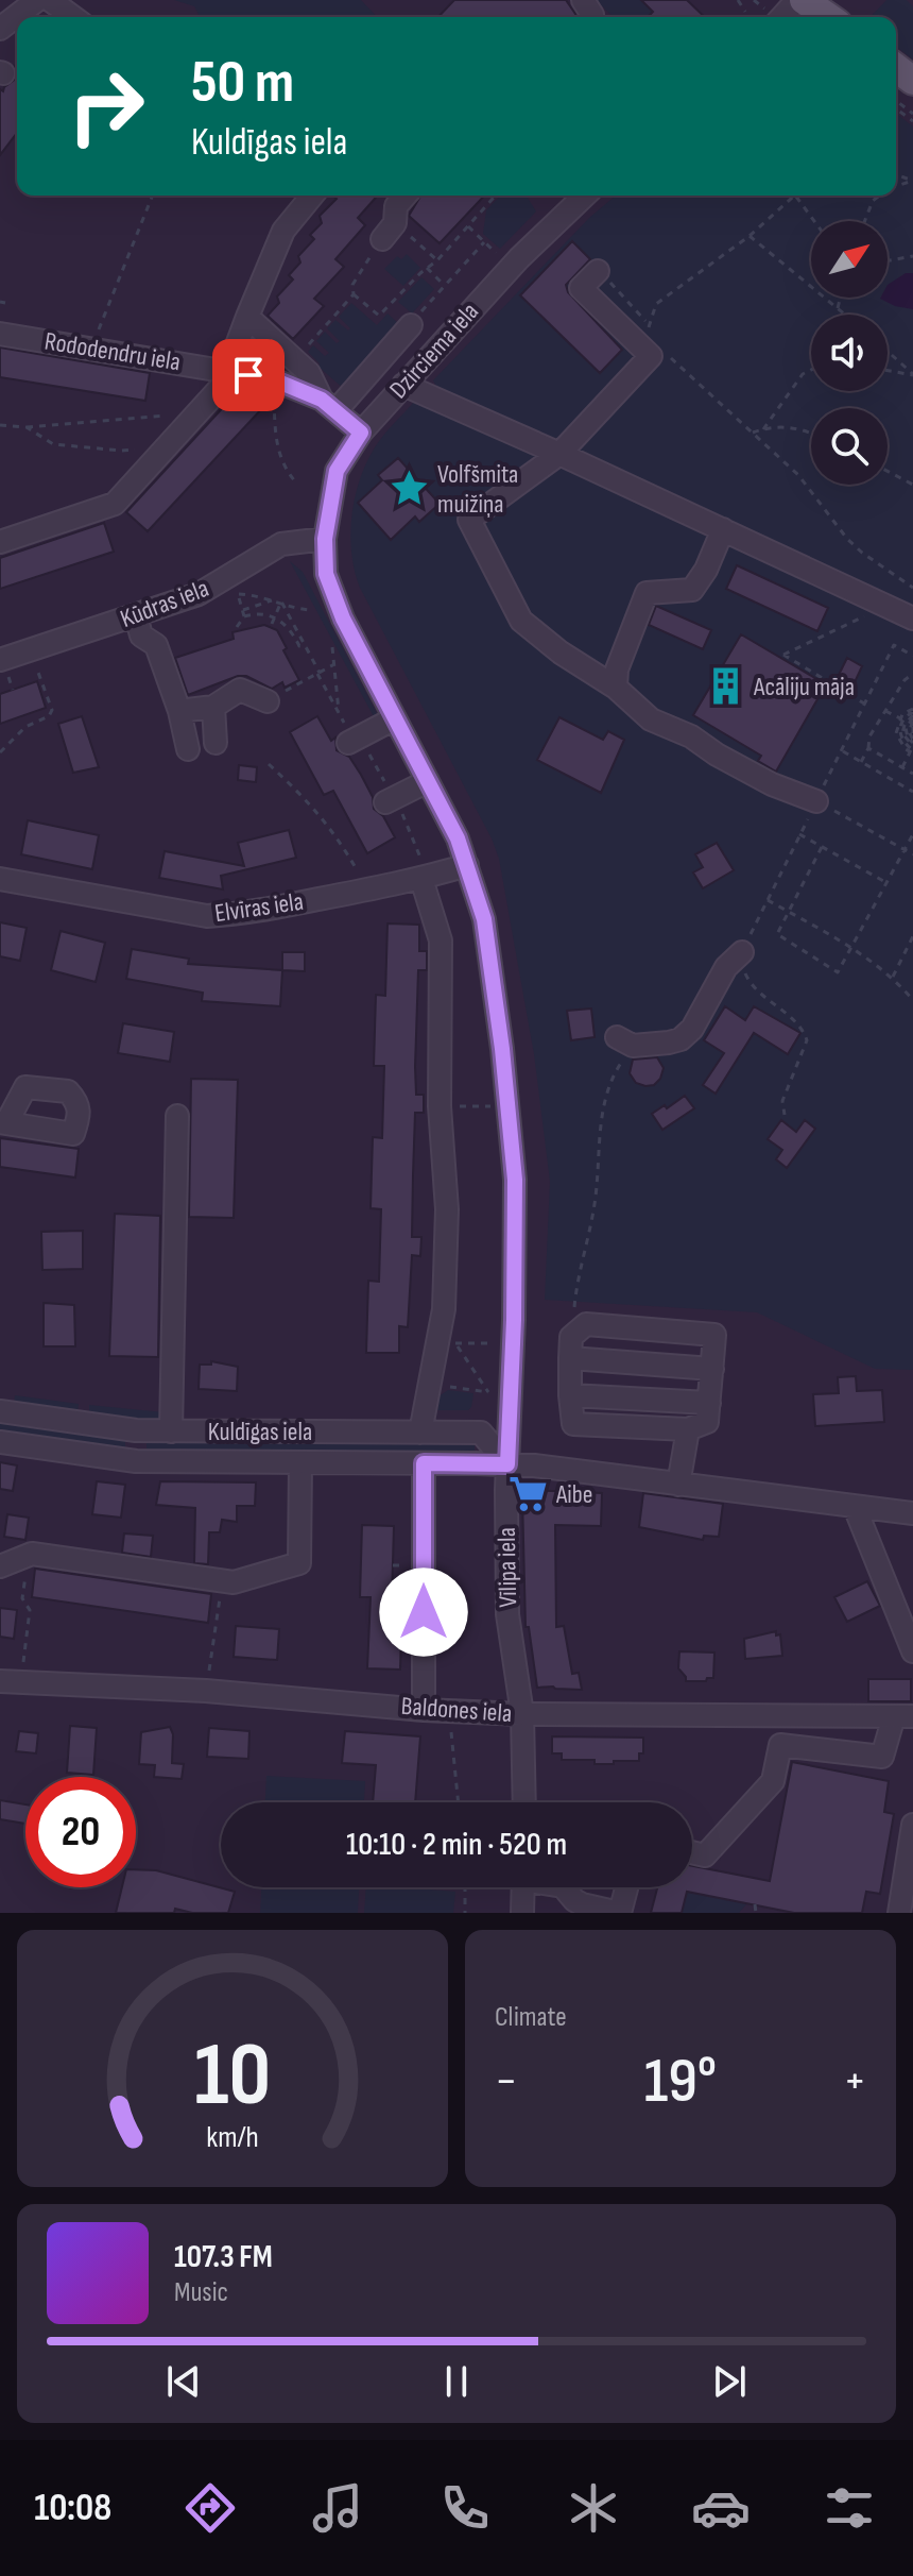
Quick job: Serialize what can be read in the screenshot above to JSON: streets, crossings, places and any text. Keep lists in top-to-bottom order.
{
  "streets": {
    "street": [
      "Dzirciema iela",
      "Rododendru iela",
      "Kūdras iela",
      "Elvīras iela",
      "Kuldīgas iela",
      "Vīlipa iela",
      "Baldones iela"
    ]
  },
  "crossings": [
    ["Dzirciema iela", "Rododendru iela"],
    ["Dzirciema iela", "Kūdras iela"],
    ["Dzirciema iela", "Vīlipa iela"],
    ["Kūdras iela", "Vīlipa iela"],
    ["Elvīras iela", "Vīlipa iela"],
    ["Kuldīgas iela", "Vīlipa iela"],
    ["Vīlipa iela", "Baldones iela"]
  ],
  "places": {
    "place": ["Volfšmita muižiņa"],
    "building": ["Acāliju māja"],
    "supermarket": ["Aibe"]
  },
  "north": "top right",
  "page": {
    "turn": ["50 m", "Kuldīgas iela"],
    "limit": "20",
    "trip": "10:10 · 2 min · 520 m",
    "tile": "Climate",
    "heat": ["−", "19°", "+"],
    "song": ["107.3 FM", "Music"],
    "tabs": "10:08",
    "gauge": ["10", "km/h"]
  }
}
